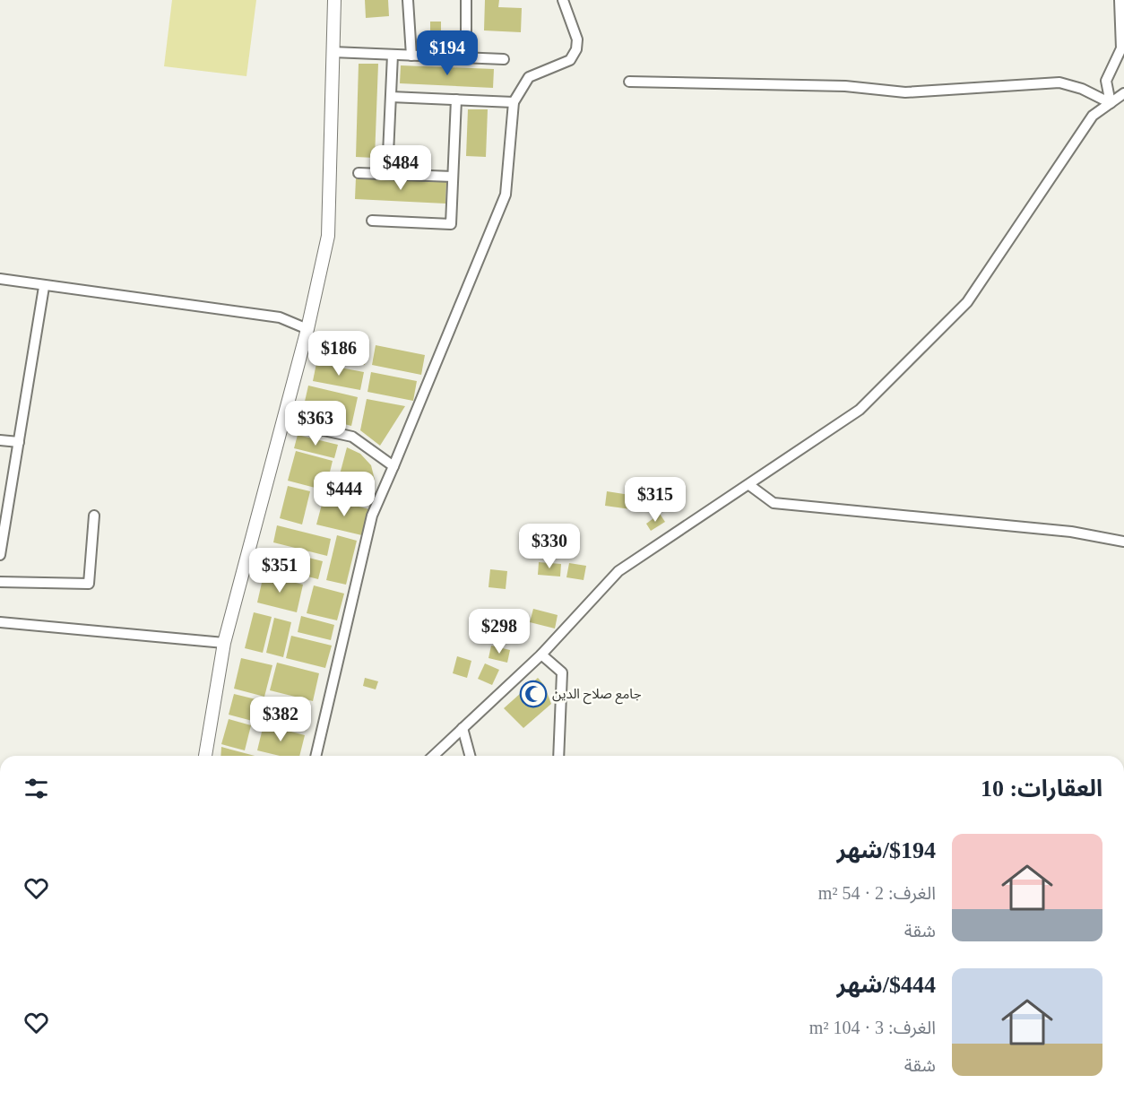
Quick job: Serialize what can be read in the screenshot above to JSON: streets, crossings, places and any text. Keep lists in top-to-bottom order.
{
  "places": {
    "mosque": ["جامع صلاح الدين"]
  },
  "page": {
    "price": [
      "$194",
      "$484",
      "$186",
      "$363",
      "$444",
      "$315",
      "$330",
      "$351",
      "$298",
      "$382"
    ],
    "heading": "العقارات: 10",
    "list": [
      {
        "name": "$194/شهر",
        "note": "الغرف: 2 · 54 m² · شقة"
      },
      {
        "name": "$444/شهر",
        "note": "الغرف: 3 · 104 m² · شقة"
      }
    ]
  }
}
